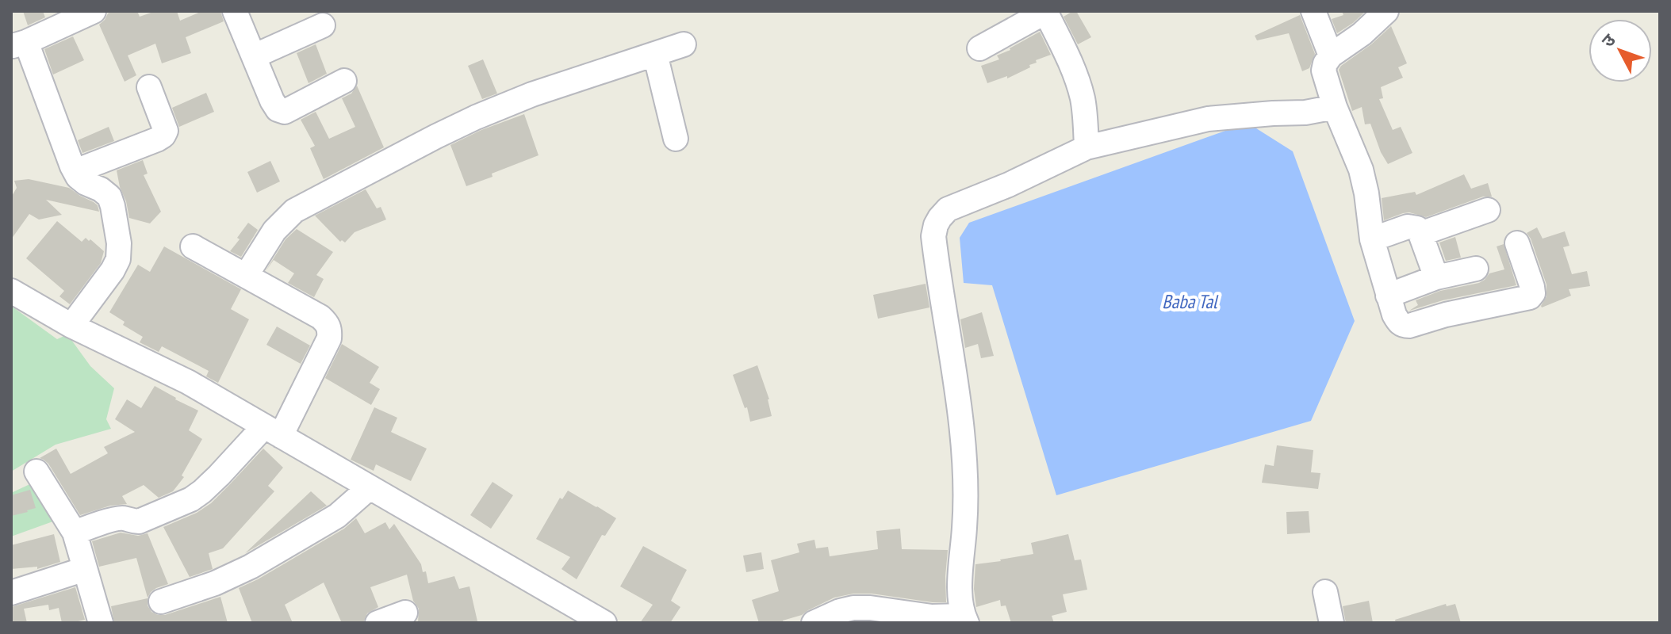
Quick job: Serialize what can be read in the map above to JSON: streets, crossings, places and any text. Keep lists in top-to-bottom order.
{
  "water": ["Baba Tal"],
  "north": "top left"
}
